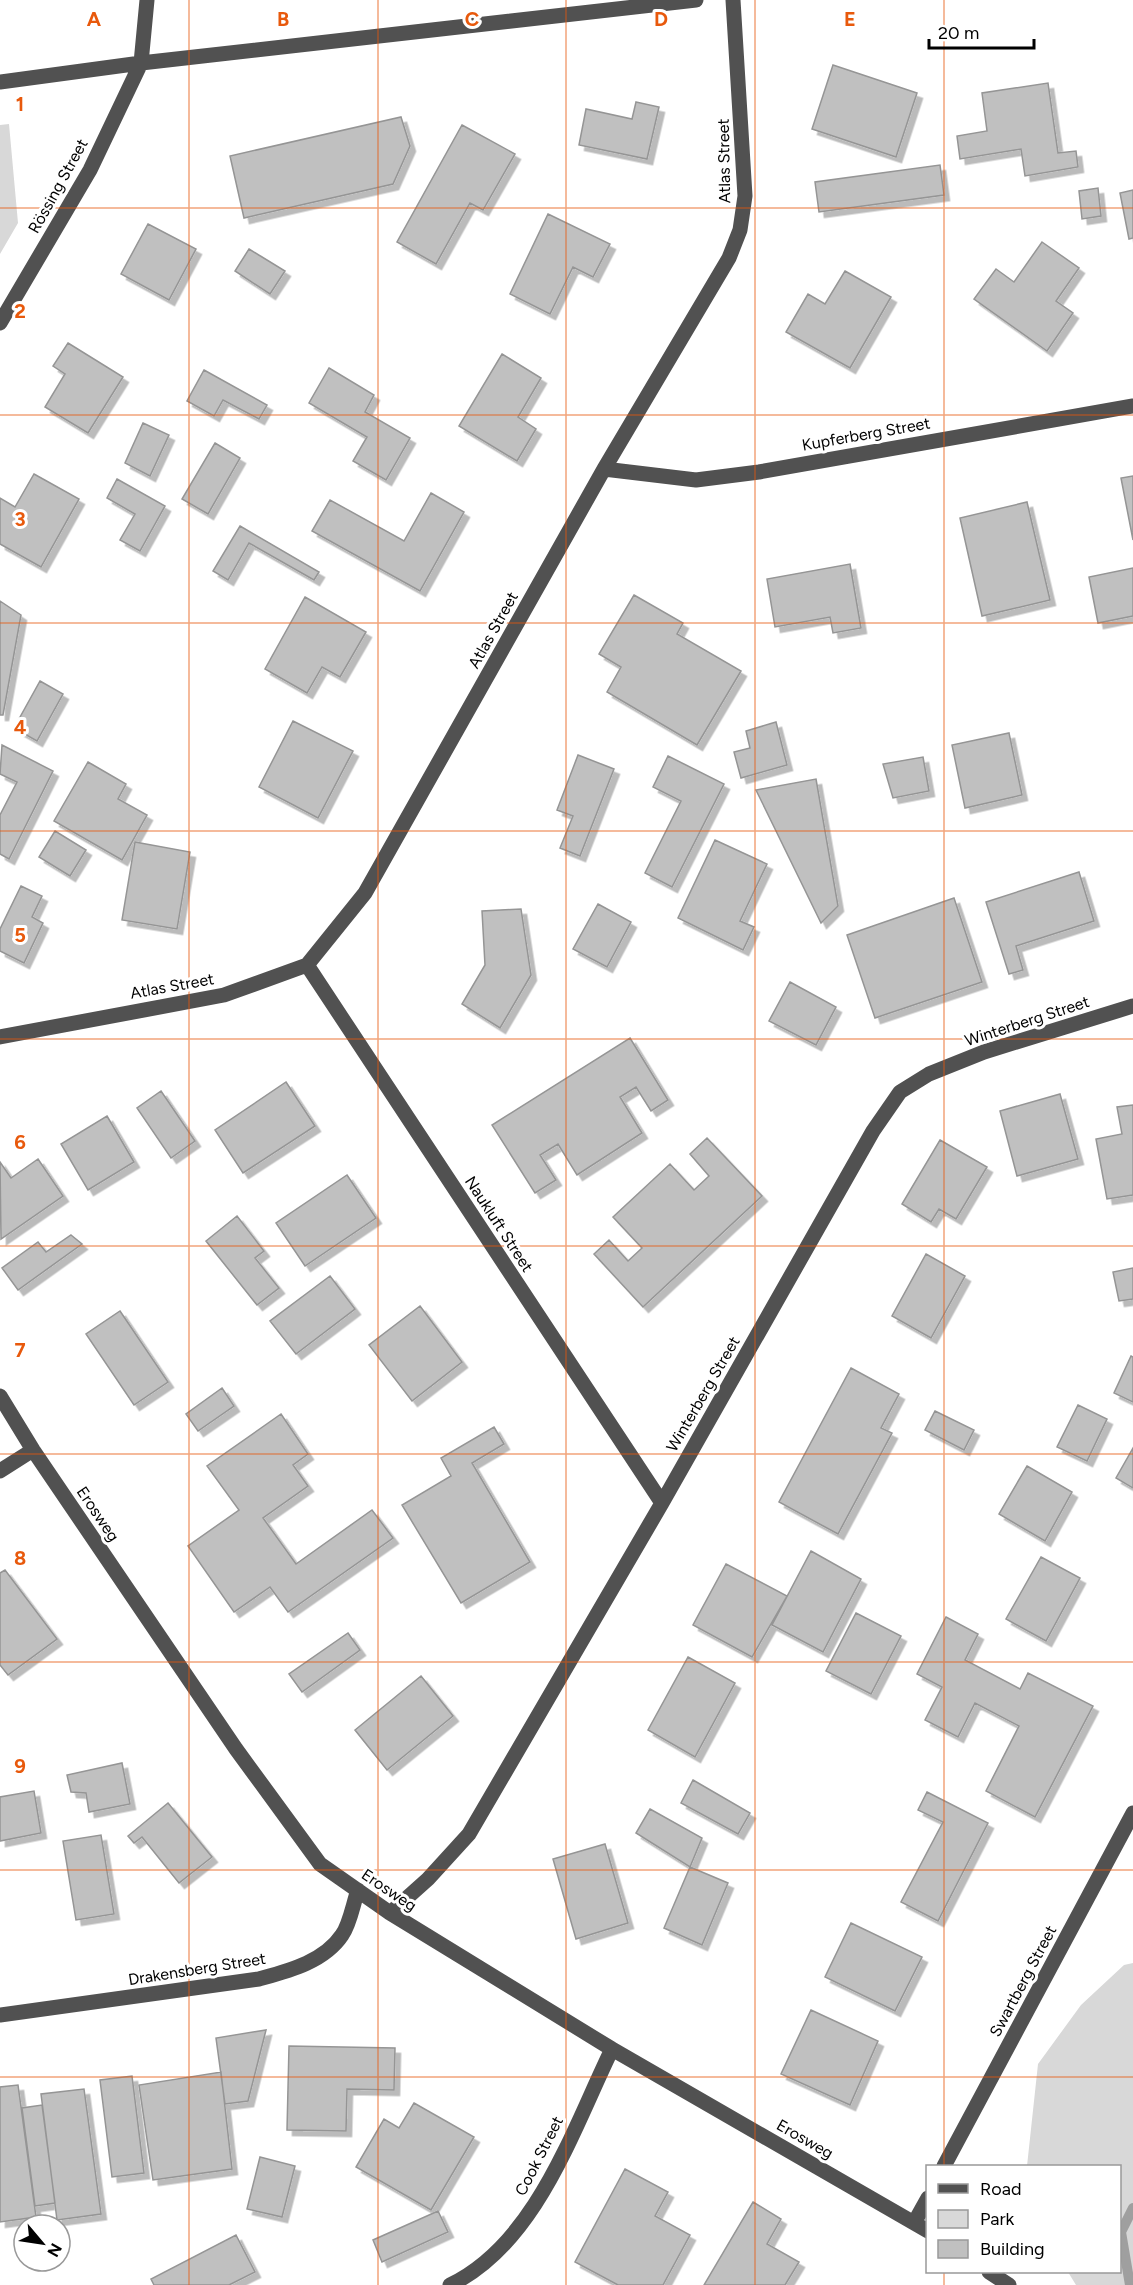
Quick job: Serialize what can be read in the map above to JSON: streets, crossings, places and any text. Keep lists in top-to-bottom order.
{
  "streets": {
    "street": [
      "Atlas Street",
      "Rössing Street",
      "Kupferberg Street",
      "Winterberg Street",
      "Naukluft Street",
      "Erosweg",
      "Drakensberg Street",
      "Swartberg Street",
      "Cook Street"
    ]
  },
  "crossings": [
    ["Atlas Street", "Kupferberg Street"],
    ["Atlas Street", "Naukluft Street"],
    ["Winterberg Street", "Naukluft Street"],
    ["Winterberg Street", "Erosweg"],
    ["Erosweg", "Drakensberg Street"],
    ["Erosweg", "Cook Street"]
  ],
  "legend": ["Road", "Park", "Building"],
  "scale_bar": "20 m",
  "north": "bottom right",
  "grid": {
    "columns": [
      "A",
      "B",
      "C",
      "D",
      "E"
    ],
    "rows": [
      "1",
      "2",
      "3",
      "4",
      "5",
      "6",
      "7",
      "8",
      "9"
    ]
  }
}
